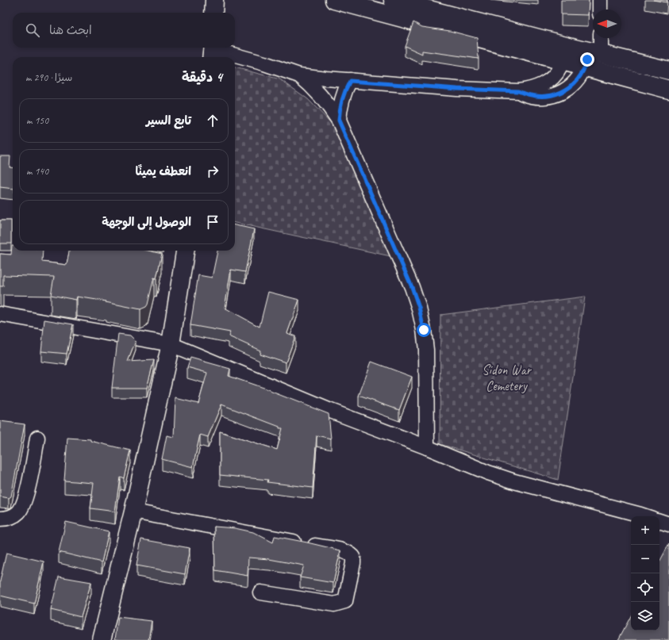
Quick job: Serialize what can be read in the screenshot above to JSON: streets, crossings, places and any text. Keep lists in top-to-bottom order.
{
  "parks": ["Sidon War Cemetery"],
  "north": "left",
  "page": {
    "search": "ابحث هنا",
    "heading": ["4 دقيقة", "سيرًا · 290 m"],
    "list": [
      ["تابع السير", "150 m"],
      ["انعطف يمينًا", "140 m"],
      "الوصول إلى الوجهة"
    ],
    "map_buttons": ["+", "−"]
  }
}
